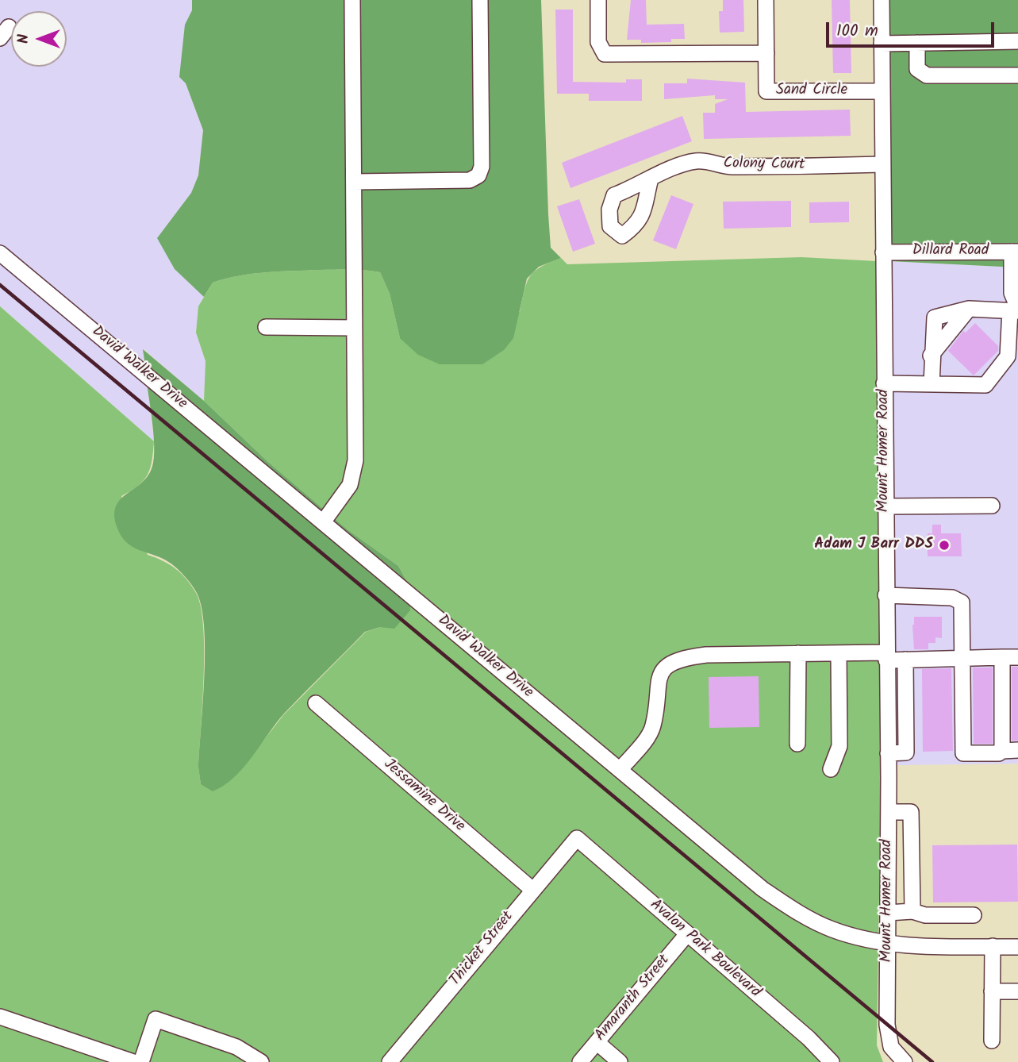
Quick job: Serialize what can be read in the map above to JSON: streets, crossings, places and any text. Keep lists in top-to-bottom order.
{
  "streets": {
    "street": [
      "Sand Circle",
      "Colony Court",
      "Dillard Road",
      "David Walker Drive",
      "Mount Homer Road",
      "Jessamine Drive",
      "Thicket Street",
      "Avalon Park Boulevard",
      "Amaranth Street"
    ]
  },
  "crossings": [
    ["Sand Circle", "Mount Homer Road"],
    ["Colony Court", "Mount Homer Road"],
    ["Dillard Road", "Mount Homer Road"],
    ["David Walker Drive", "Mount Homer Road"],
    ["Jessamine Drive", "Thicket Street"],
    ["Thicket Street", "Avalon Park Boulevard"],
    ["Avalon Park Boulevard", "Amaranth Street"]
  ],
  "places": ["Adam J Barr DDS"],
  "scale_bar": "100 m",
  "north": "left"
}
